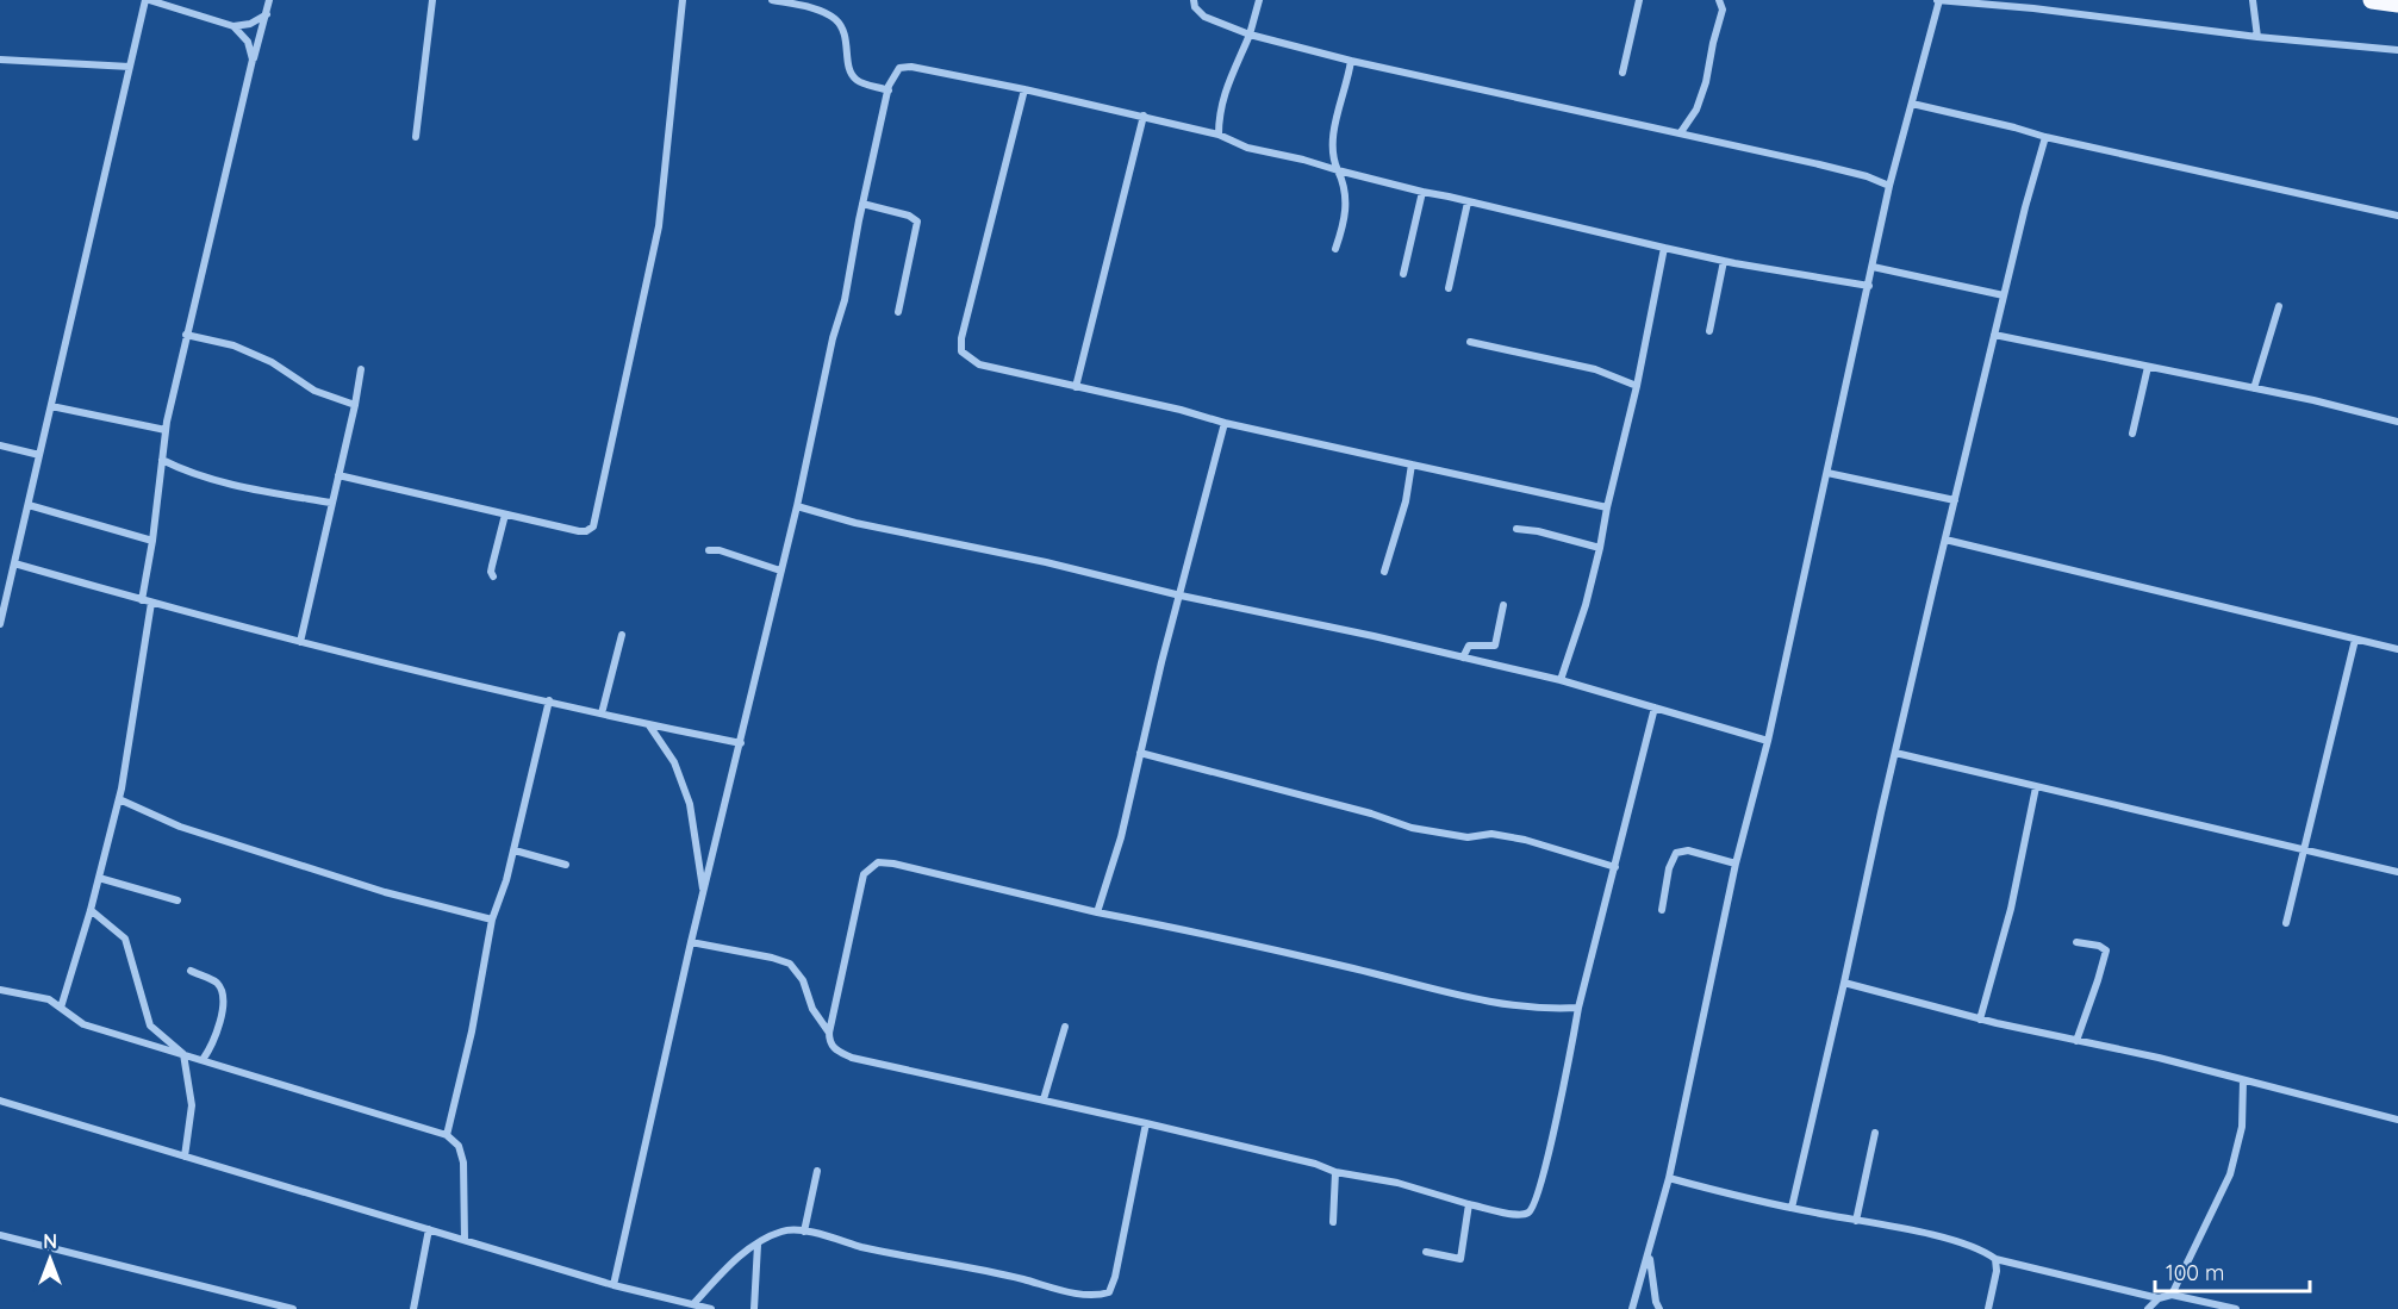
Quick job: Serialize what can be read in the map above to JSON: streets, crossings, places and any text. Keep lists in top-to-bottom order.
{
  "scale_bar": "100 m",
  "north": "top"
}
